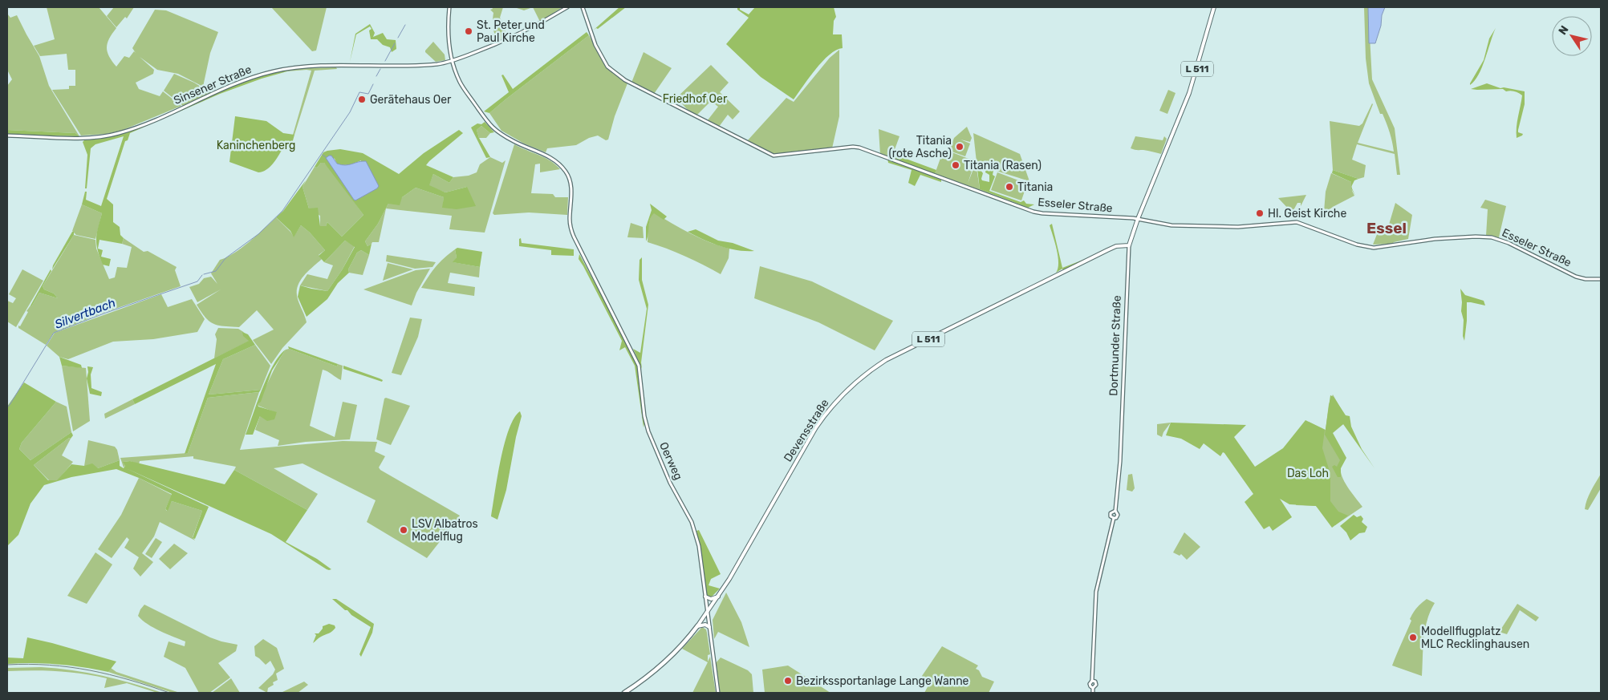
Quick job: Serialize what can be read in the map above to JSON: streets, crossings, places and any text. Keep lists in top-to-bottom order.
{
  "streets": {
    "highway": ["L 511"],
    "main road": [
      "Sinsener Straße",
      "Esseler Straße",
      "Dortmunder Straße",
      "Devensstraße",
      "Oerweg"
    ]
  },
  "crossings": [
    ["L 511", "Devensstraße"],
    ["L 511", "Oerweg"],
    ["Sinsener Straße", "Oerweg"],
    ["Esseler Straße", "Dortmunder Straße"],
    ["Dortmunder Straße", "Devensstraße"],
    ["Devensstraße", "Oerweg"]
  ],
  "districts": ["Essel"],
  "water": ["Silvertbach"],
  "parks": ["Friedhof Oer", "Kaninchenberg", "Das Loh"],
  "places": [
    "St. Peter und Paul Kirche",
    "Gerätehaus Oer",
    "Titania (rote Asche)",
    "Titania (Rasen)",
    "Titania",
    "Hl. Geist Kirche",
    "LSV Albatros Modelflug",
    "Modellflugplatz MLC Recklinghausen",
    "Bezirkssportanlage Lange Wanne"
  ],
  "north": "top left"
}
